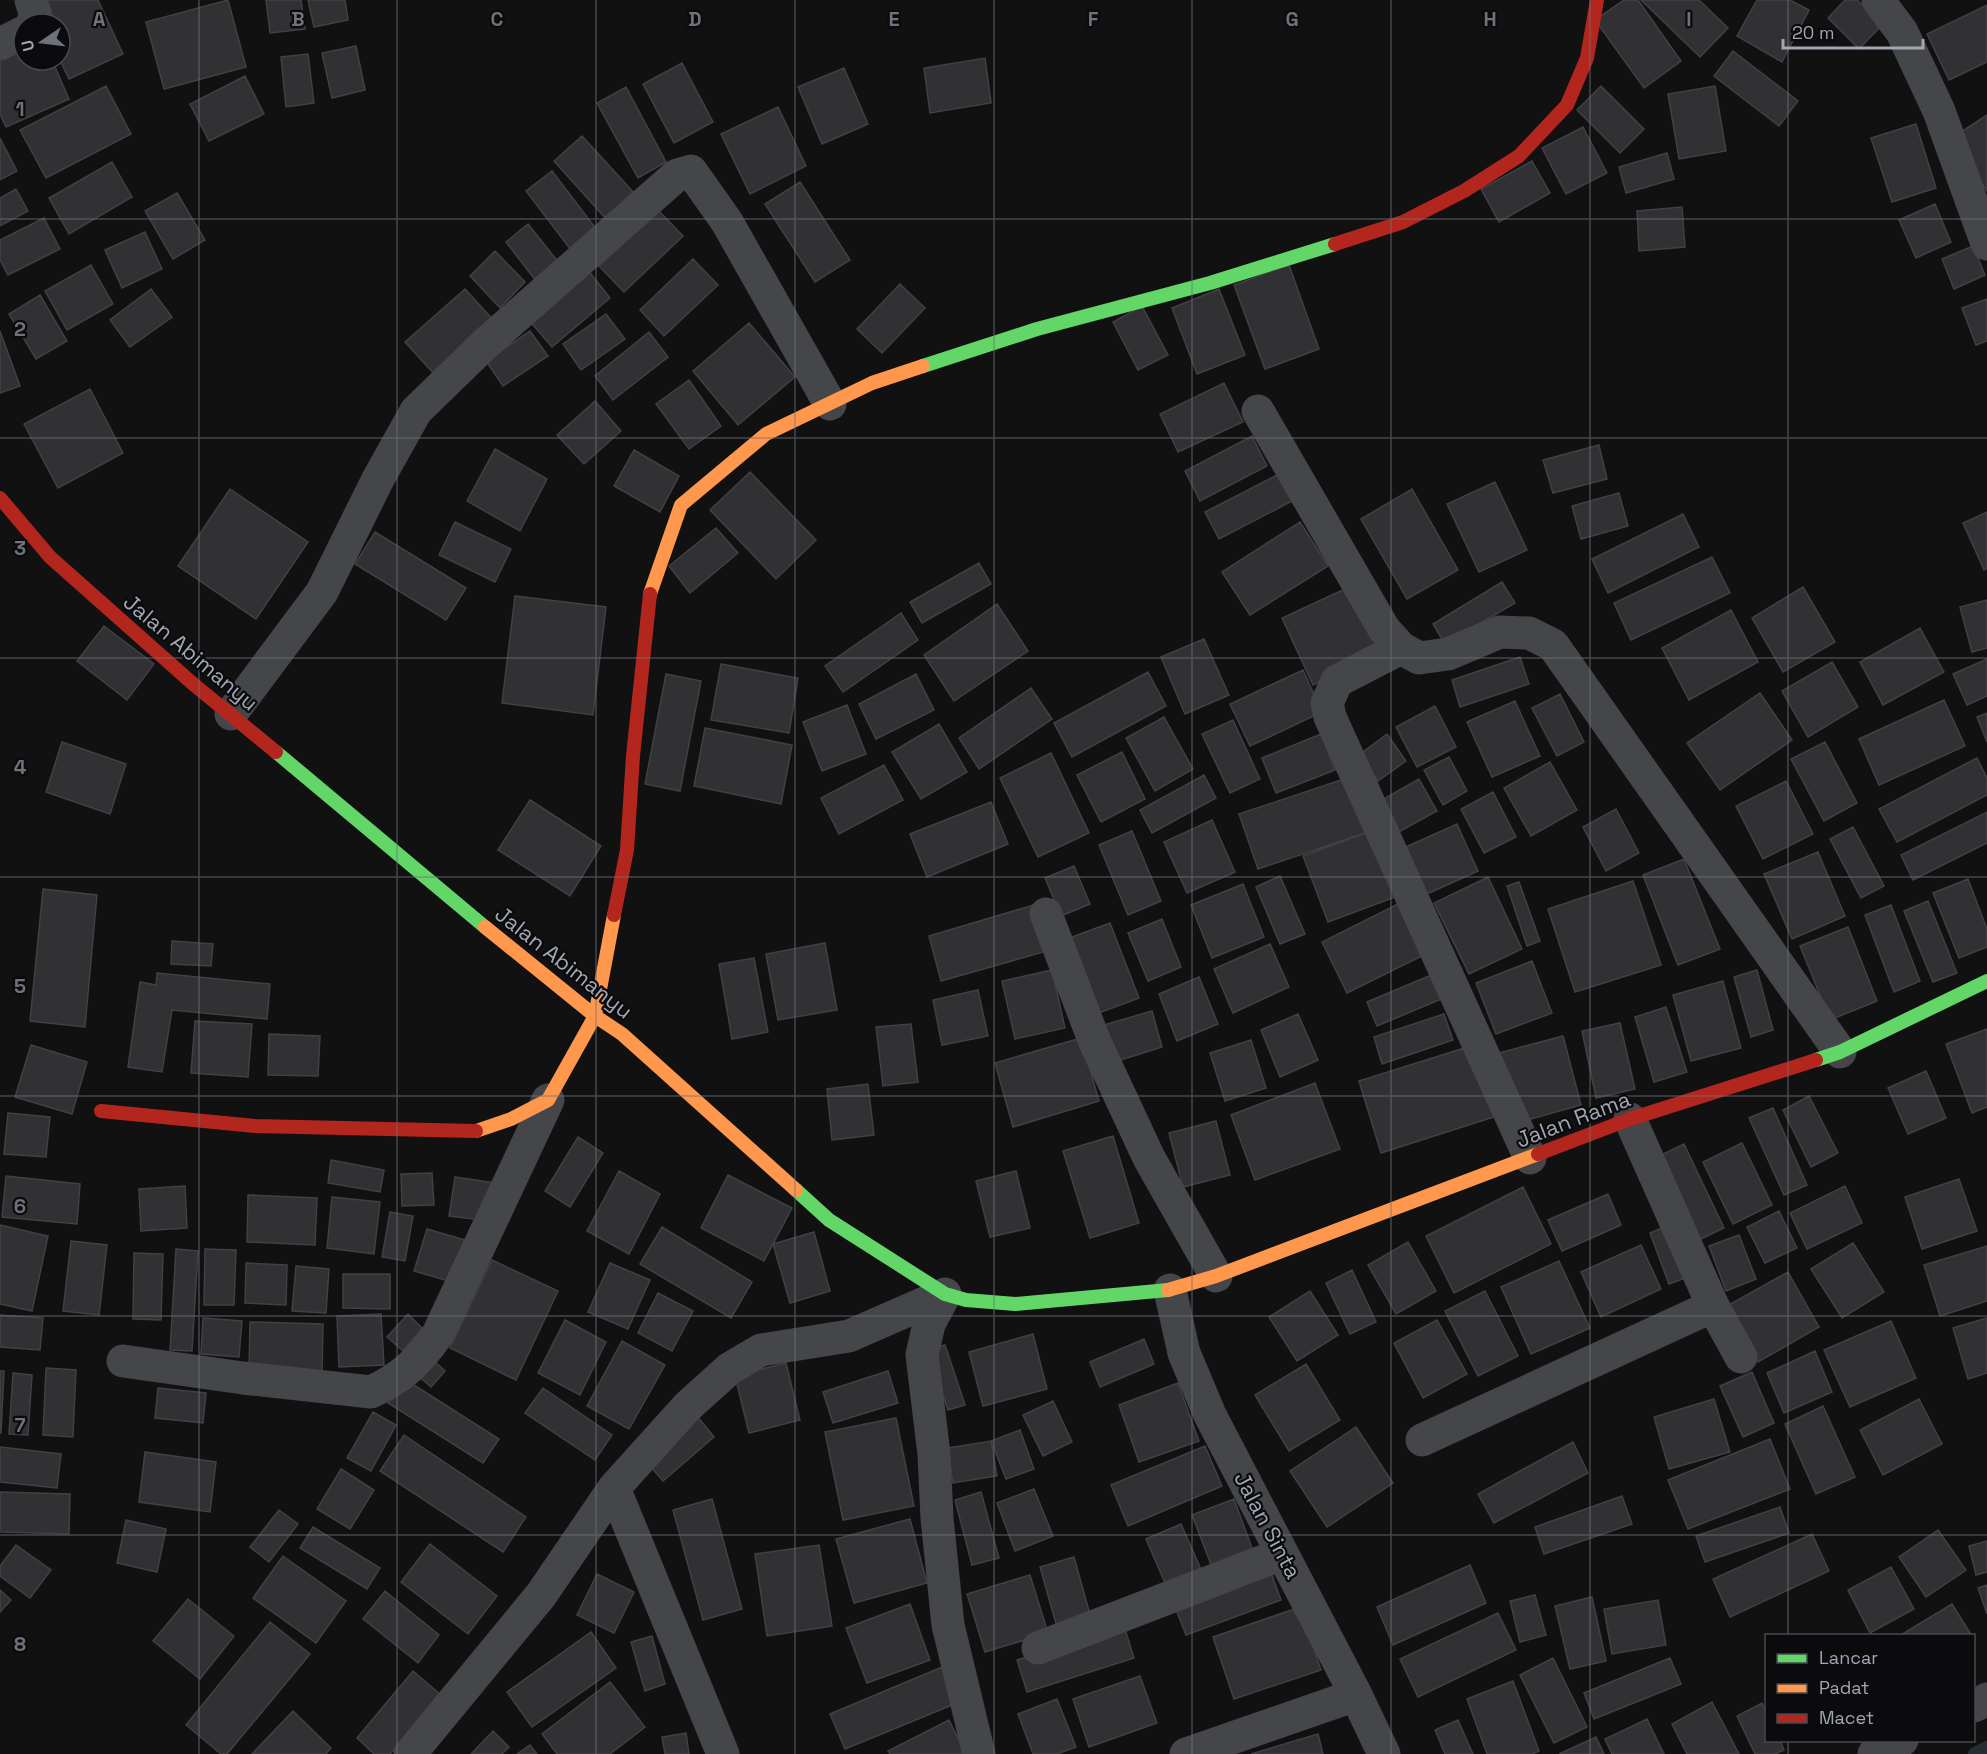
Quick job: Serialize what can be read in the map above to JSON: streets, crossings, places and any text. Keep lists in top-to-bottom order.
{
  "streets": {
    "street": ["Jalan Abimanyu", "Jalan Rama", "Jalan Sinta"]
  },
  "crossings": [
    ["Jalan Abimanyu", "Jalan Rama"],
    ["Jalan Abimanyu", "Jalan Sinta"],
    ["Jalan Rama", "Jalan Sinta"]
  ],
  "legend": ["Lancar", "Padat", "Macet"],
  "scale_bar": "20 m",
  "north": "left",
  "grid": {
    "columns": [
      "A",
      "B",
      "C",
      "D",
      "E",
      "F",
      "G",
      "H",
      "I"
    ],
    "rows": [
      "1",
      "2",
      "3",
      "4",
      "5",
      "6",
      "7",
      "8"
    ]
  }
}
